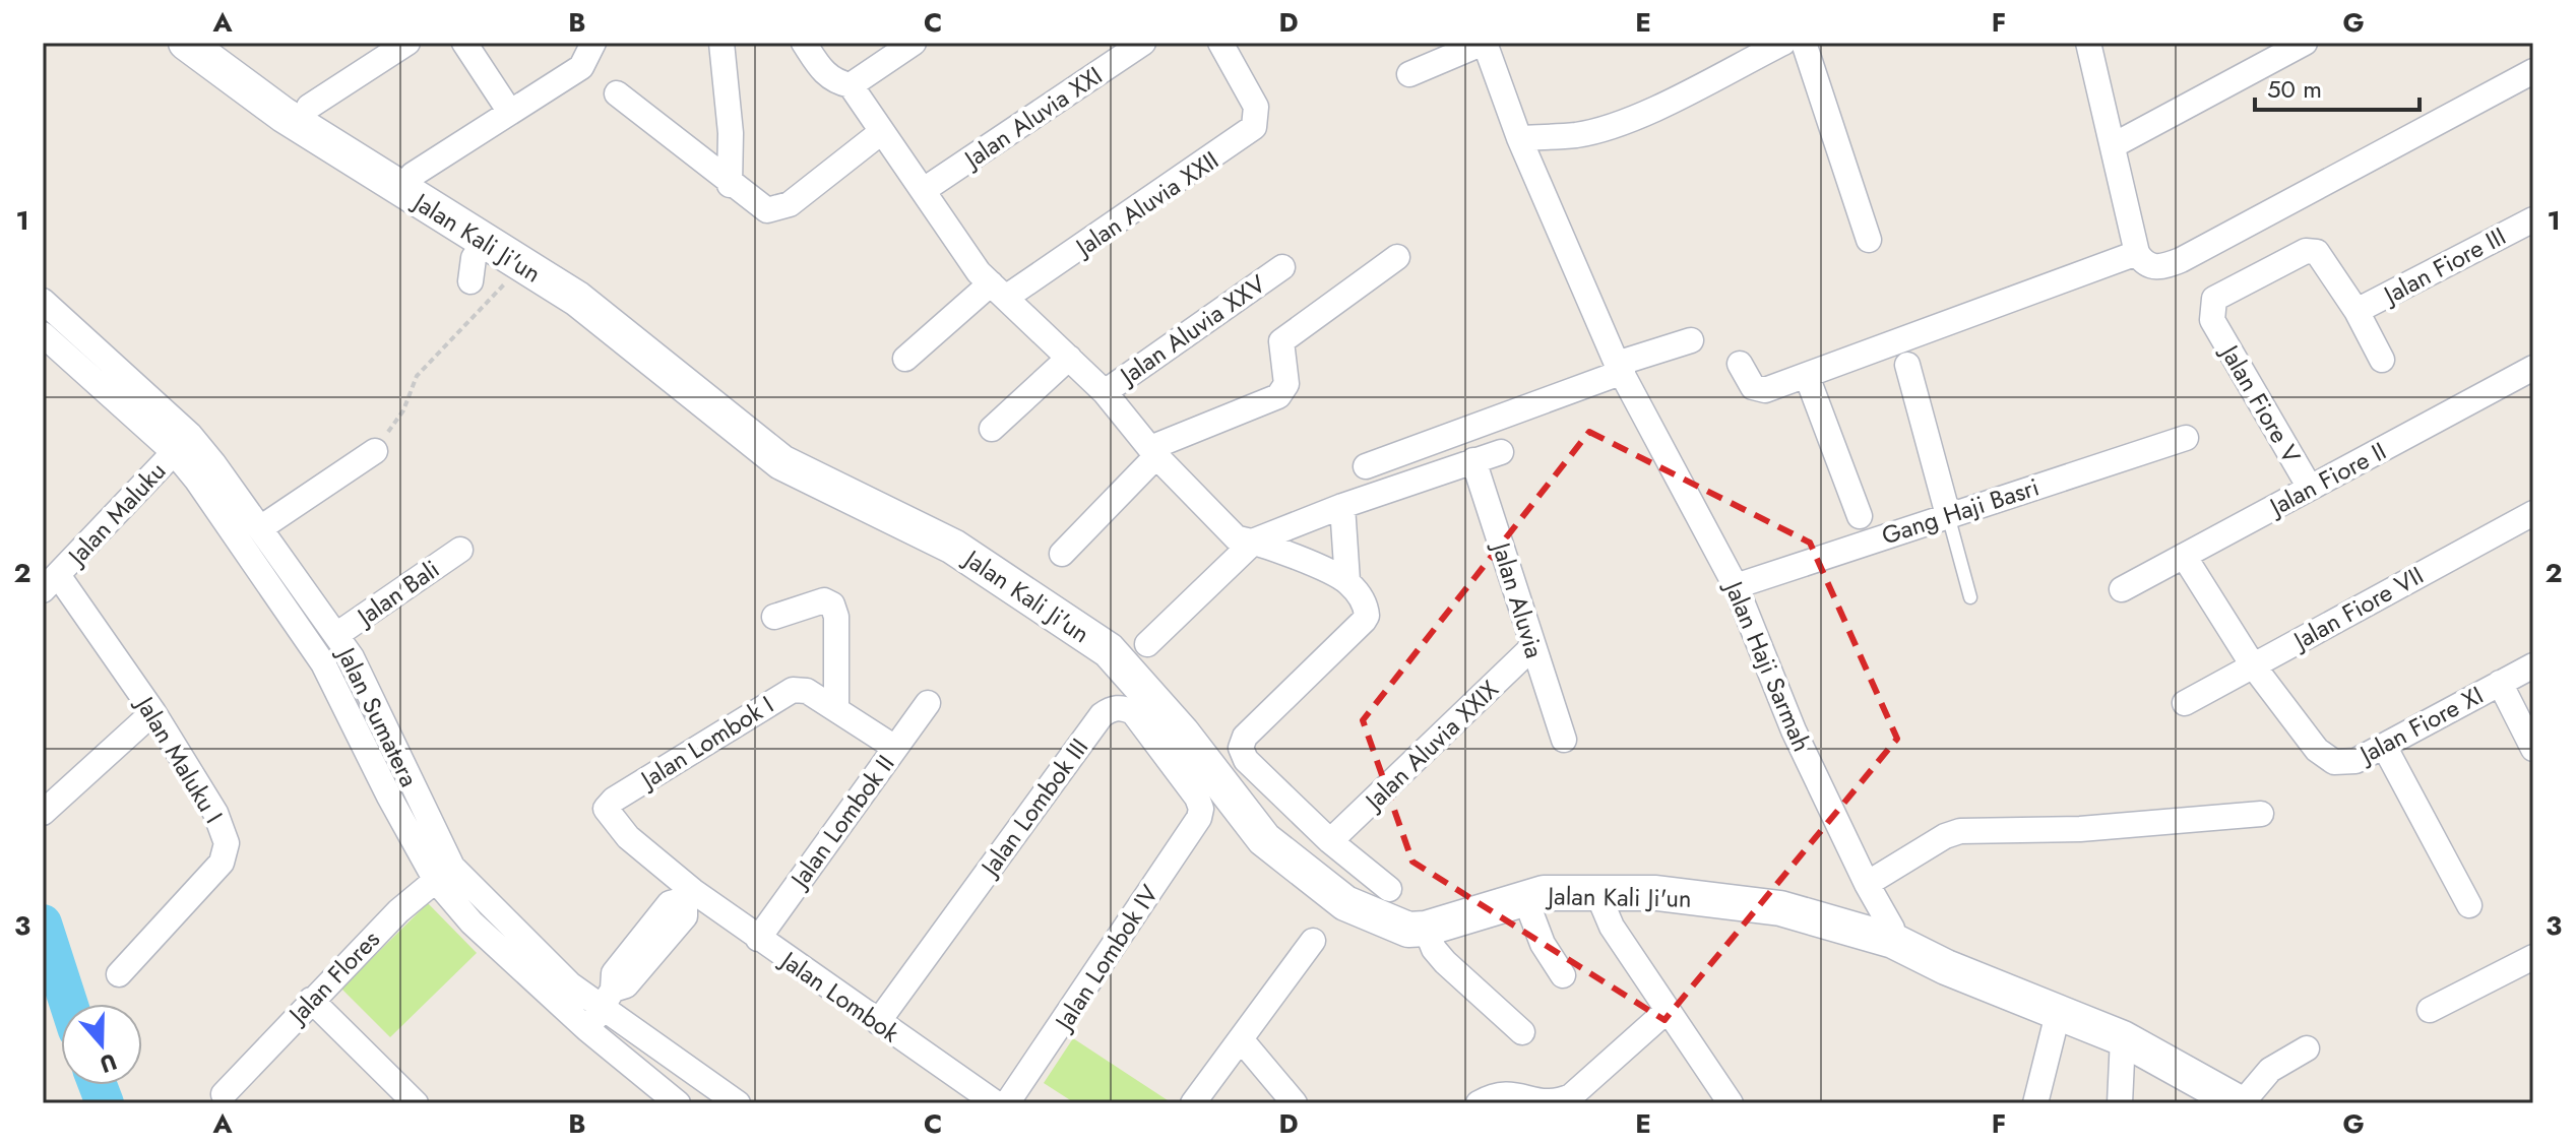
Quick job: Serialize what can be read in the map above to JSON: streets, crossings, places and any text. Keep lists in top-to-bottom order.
{
  "streets": {
    "street": [
      "Jalan Aluvia XXI",
      "Jalan Aluvia XXII",
      "Jalan Kali Ji'un",
      "Jalan Fiore III",
      "Jalan Aluvia XXV",
      "Jalan Fiore V",
      "Jalan Fiore II",
      "Gang Haji Basri",
      "Jalan Maluku",
      "Jalan Bali",
      "Jalan Aluvia",
      "Jalan Fiore VII",
      "Jalan Haji Sarmah",
      "Jalan Sumatera",
      "Jalan Fiore XI",
      "Jalan Lombok I",
      "Jalan Aluvia XXIX",
      "Jalan Maluku I",
      "Jalan Lombok III",
      "Jalan Lombok II",
      "Jalan Lombok IV",
      "Jalan Flores",
      "Jalan Lombok"
    ]
  },
  "crossings": [
    ["Jalan Kali Ji'un", "Jalan Haji Sarmah"],
    ["Jalan Fiore III", "Jalan Fiore V"],
    ["Jalan Fiore V", "Jalan Fiore II"],
    ["Jalan Fiore II", "Jalan Fiore XI"],
    ["Gang Haji Basri", "Jalan Haji Sarmah"],
    ["Jalan Maluku", "Jalan Sumatera"],
    ["Jalan Maluku", "Jalan Maluku I"],
    ["Jalan Bali", "Jalan Sumatera"],
    ["Jalan Aluvia", "Jalan Aluvia XXIX"],
    ["Jalan Fiore VII", "Jalan Fiore XI"],
    ["Jalan Sumatera", "Jalan Flores"],
    ["Jalan Lombok I", "Jalan Lombok II"],
    ["Jalan Lombok I", "Jalan Lombok"],
    ["Jalan Lombok III", "Jalan Lombok IV"],
    ["Jalan Lombok III", "Jalan Lombok"],
    ["Jalan Lombok II", "Jalan Lombok"],
    ["Jalan Lombok IV", "Jalan Lombok"]
  ],
  "scale_bar": "50 m",
  "north": "bottom",
  "grid": {
    "columns": [
      "A",
      "B",
      "C",
      "D",
      "E",
      "F",
      "G"
    ],
    "rows": ["1", "2", "3"]
  }
}
